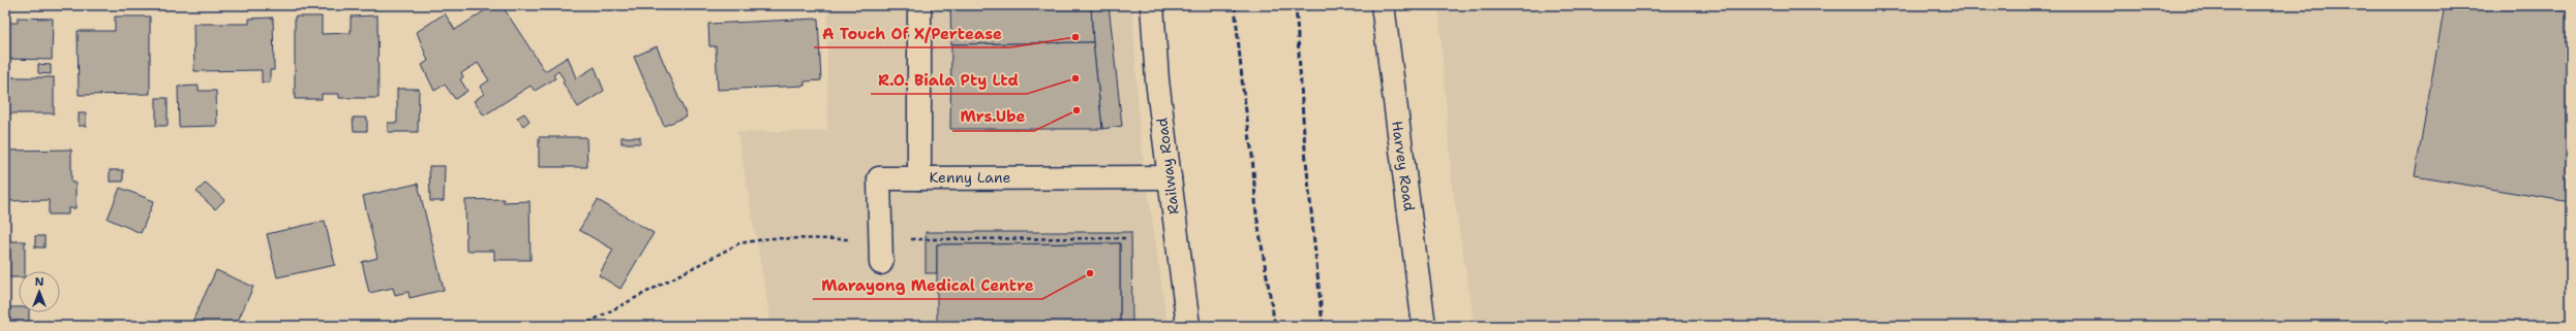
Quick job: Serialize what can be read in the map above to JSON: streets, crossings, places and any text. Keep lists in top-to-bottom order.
{
  "streets": {
    "street": ["Railway Road", "Harvey Road", "Kenny Lane"]
  },
  "crossings": [
    ["Railway Road", "Kenny Lane"]
  ],
  "places": [
    "A Touch Of X/Pertease",
    "R.O. Biala Pty Ltd",
    "Mrs.Ube",
    "Marayong Medical Centre"
  ],
  "north": "top"
}
